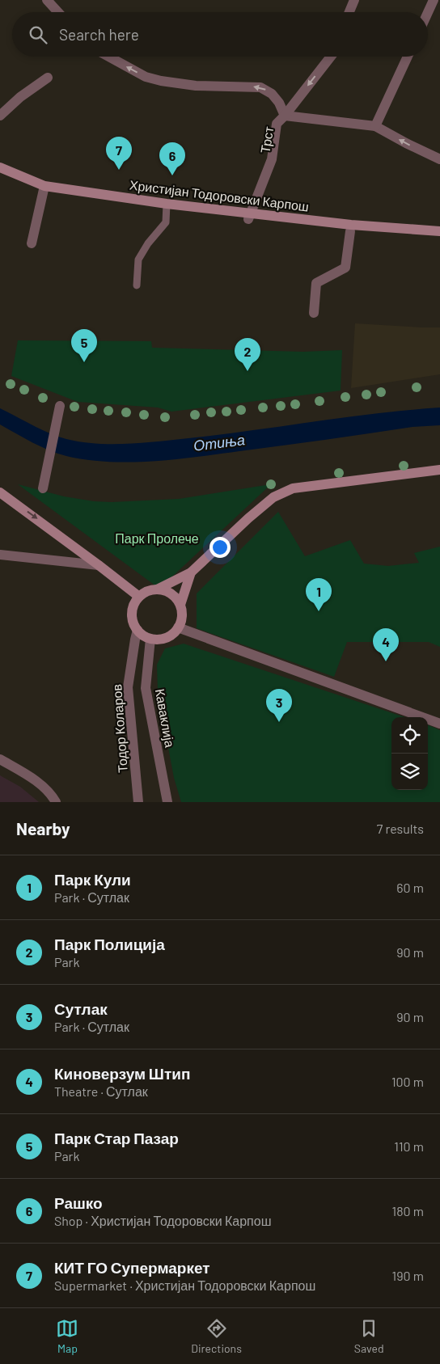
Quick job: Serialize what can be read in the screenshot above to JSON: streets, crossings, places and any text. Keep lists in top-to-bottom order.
{
  "streets": {
    "street": [
      "Трст",
      "Христијан Тодоровски Карпош",
      "Каваклија",
      "Тодор Коларов"
    ]
  },
  "crossings": [
    ["Трст", "Христијан Тодоровски Карпош"],
    ["Каваклија", "Тодор Коларов"]
  ],
  "water": ["Отиња"],
  "parks": ["Парк Пролече"],
  "page": {
    "search": "Search here",
    "pins": [
      "7",
      "6",
      "5",
      "2",
      "1",
      "4",
      "3"
    ],
    "heading": ["Nearby", "7 results"],
    "list": [
      {
        "mark": "1",
        "name": "Парк Кули",
        "note": "Park · Сутлак",
        "value": "60 m"
      },
      {
        "mark": "2",
        "name": "Парк Полиција",
        "note": "Park",
        "value": "90 m"
      },
      {
        "mark": "3",
        "name": "Сутлак",
        "note": "Park · Сутлак",
        "value": "90 m"
      },
      {
        "mark": "4",
        "name": "Киноверзум Штип",
        "note": "Theatre · Сутлак",
        "value": "100 m"
      },
      {
        "mark": "5",
        "name": "Парк Стар Пазар",
        "note": "Park",
        "value": "110 m"
      },
      {
        "mark": "6",
        "name": "Рашко",
        "note": "Shop · Христијан Тодоровски Карпош",
        "value": "180 m"
      },
      {
        "mark": "7",
        "name": "КИТ ГО Супермаркет",
        "note": "Supermarket · Христијан Тодоровски Карпош",
        "value": "190 m"
      }
    ],
    "nav": ["Map", "Directions", "Saved"]
  }
}
